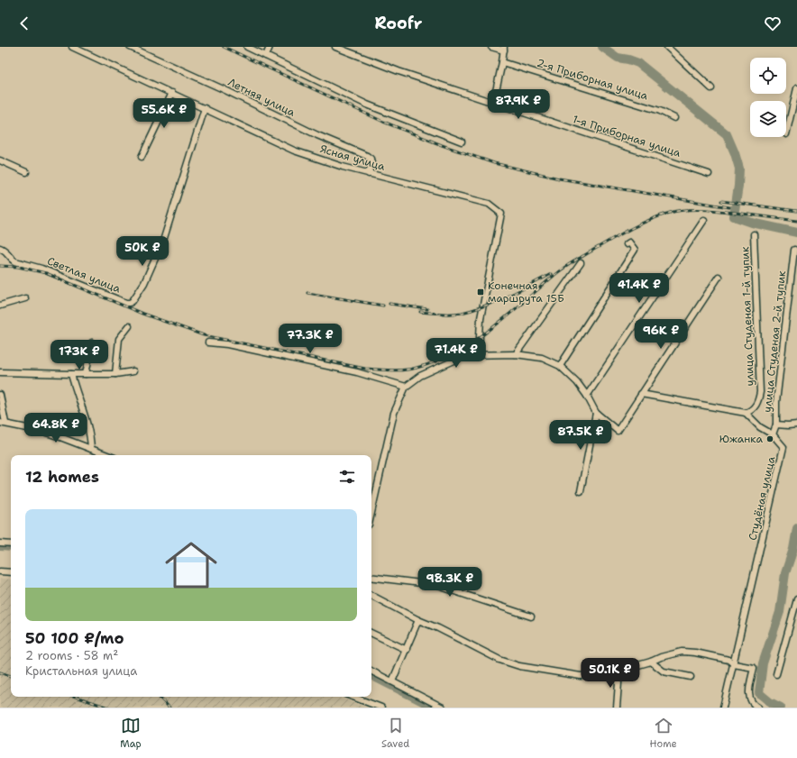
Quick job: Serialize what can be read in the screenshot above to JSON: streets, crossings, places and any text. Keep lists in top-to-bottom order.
{
  "streets": {
    "street": [
      "2-я Приборная улица",
      "Летняя улица",
      "1-я Приборная улица",
      "Ясная улица",
      "Светлая улица",
      "улица Студеная 1-й тупик",
      "улица Студеная 2-й тупик",
      "Студёная улица"
    ]
  },
  "crossings": [
    ["Летняя улица", "Ясная улица"],
    ["Ясная улица", "Светлая улица"],
    ["улица Студеная 1-й тупик", "Студёная улица"],
    ["улица Студеная 2-й тупик", "Студёная улица"]
  ],
  "places": {
    "transit": ["Конечная маршрута 15Б"],
    "other": ["Южанка"]
  },
  "page": {
    "header": "Roofr",
    "price": [
      "87.9K ₽",
      "55.6K ₽",
      "50K ₽",
      "41.4K ₽",
      "96K ₽",
      "77.3K ₽",
      "71.4K ₽",
      "173K ₽",
      "64.8K ₽",
      "87.5K ₽",
      "98.3K ₽",
      "50.1K ₽"
    ],
    "heading": "12 homes",
    "list": [
      {
        "name": "50 100 ₽/mo",
        "note": "2 rooms · 58 m² · Кристальная улица"
      }
    ],
    "tabs": ["Map", "Saved", "Home"]
  }
}
